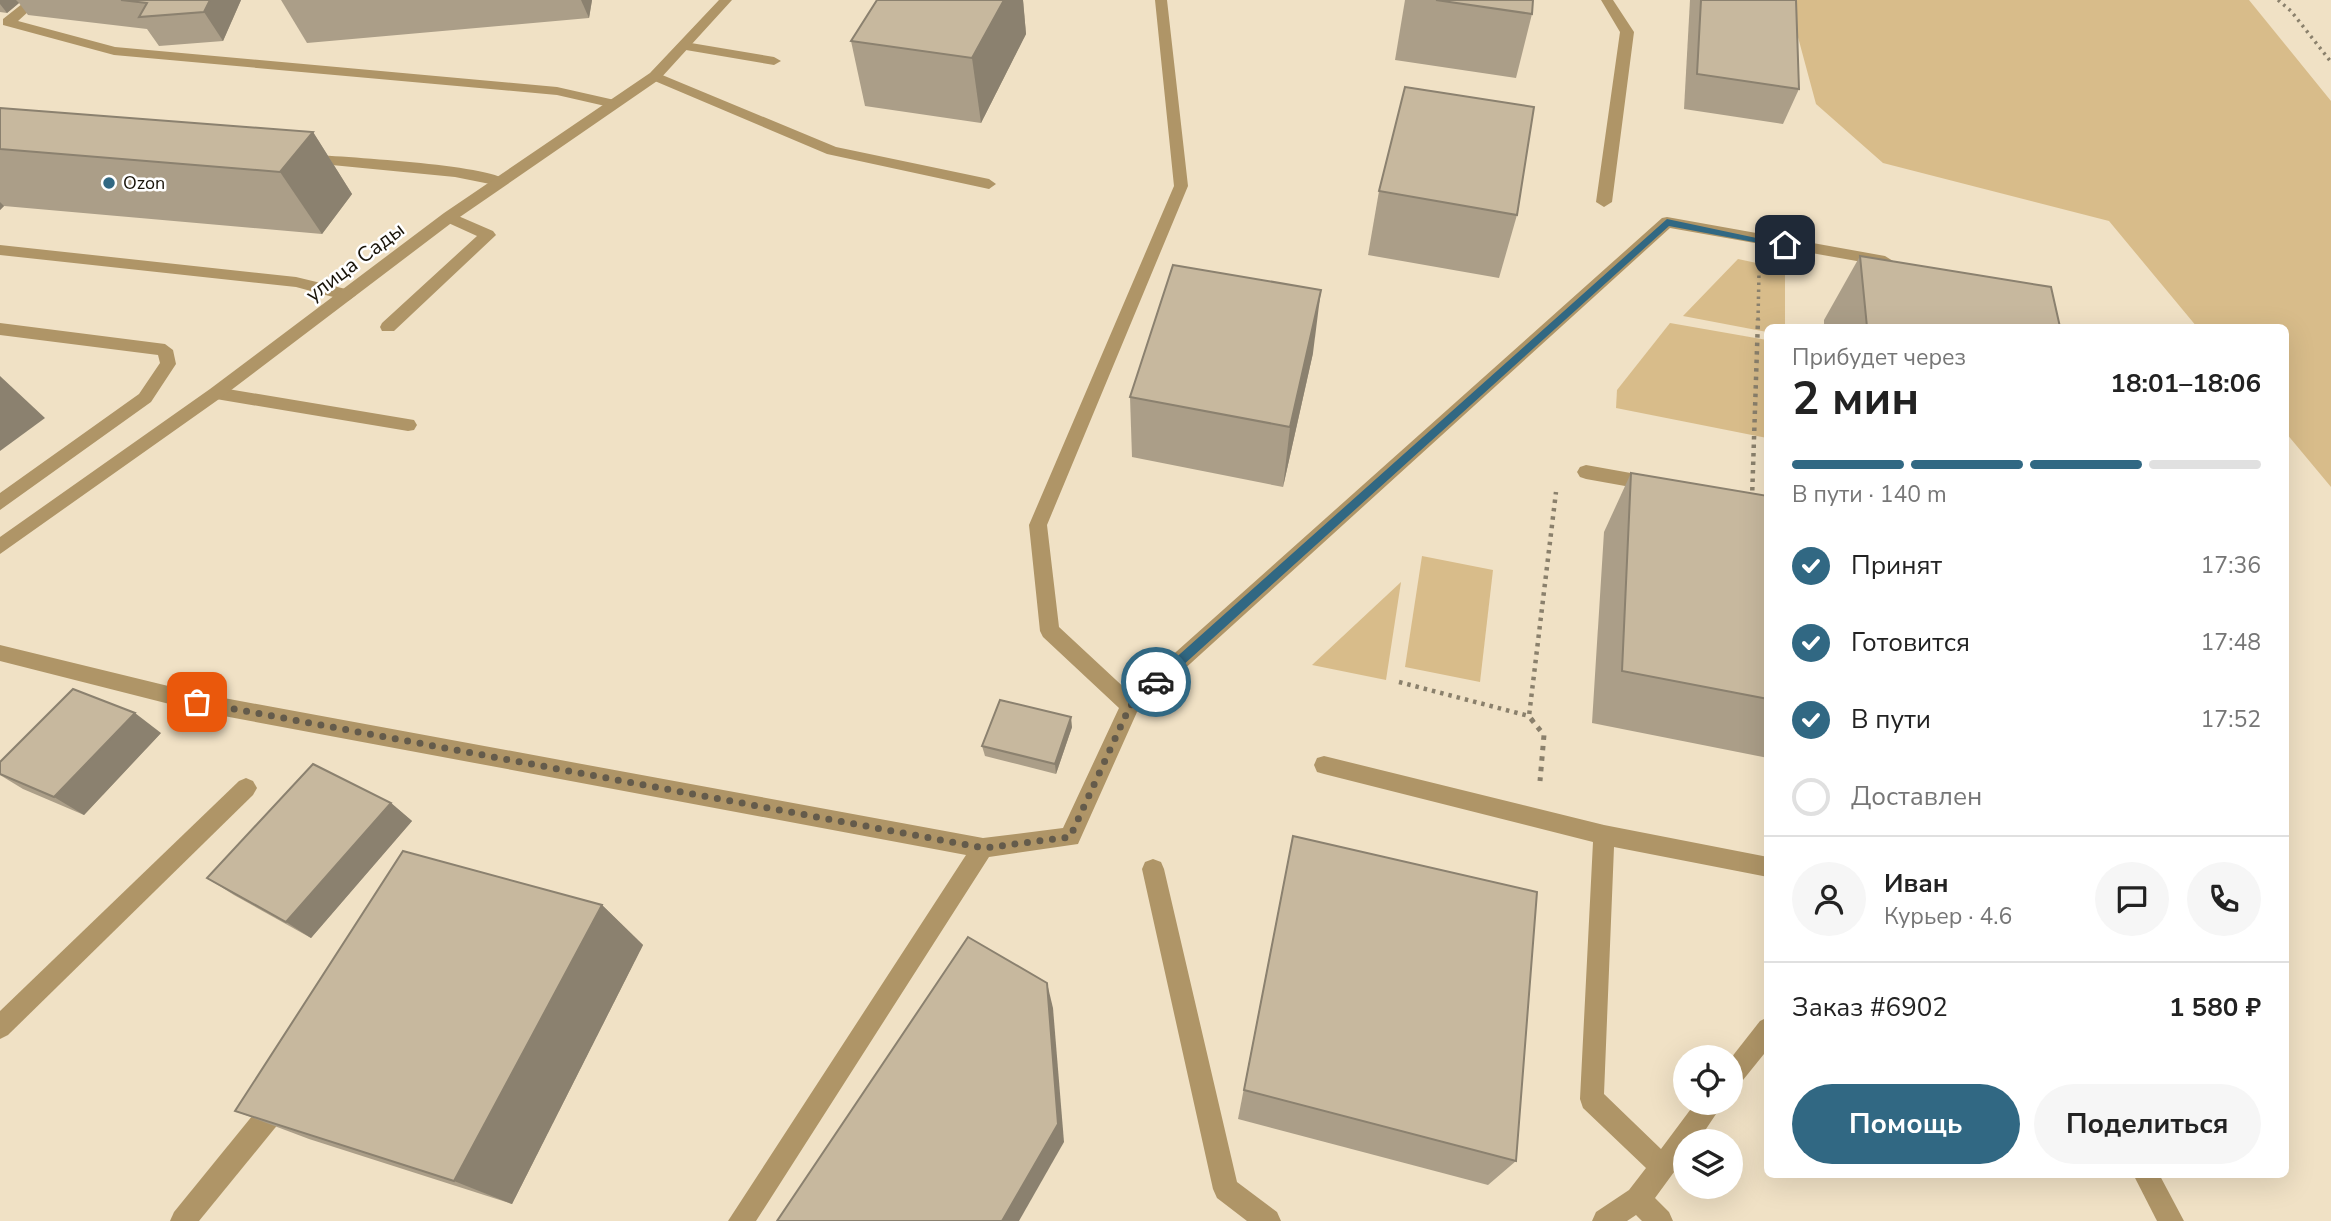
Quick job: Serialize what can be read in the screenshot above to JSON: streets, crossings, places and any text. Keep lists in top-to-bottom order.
{
  "streets": {
    "street": ["улица Сады"]
  },
  "places": ["Ozon"],
  "page": {
    "heading": ["2 мин", "Прибудет через", "18:01–18:06"],
    "panel": [
      "Иван",
      "Курьер · 4.6",
      "Заказ #6902",
      "1 580 ₽"
    ],
    "bar": "В пути · 140 m",
    "list": [
      ["Принят", "17:36"],
      ["Готовится", "17:48"],
      ["В пути", "17:52"],
      "Доставлен"
    ],
    "buttons": ["Помощь", "Поделиться"]
  }
}
